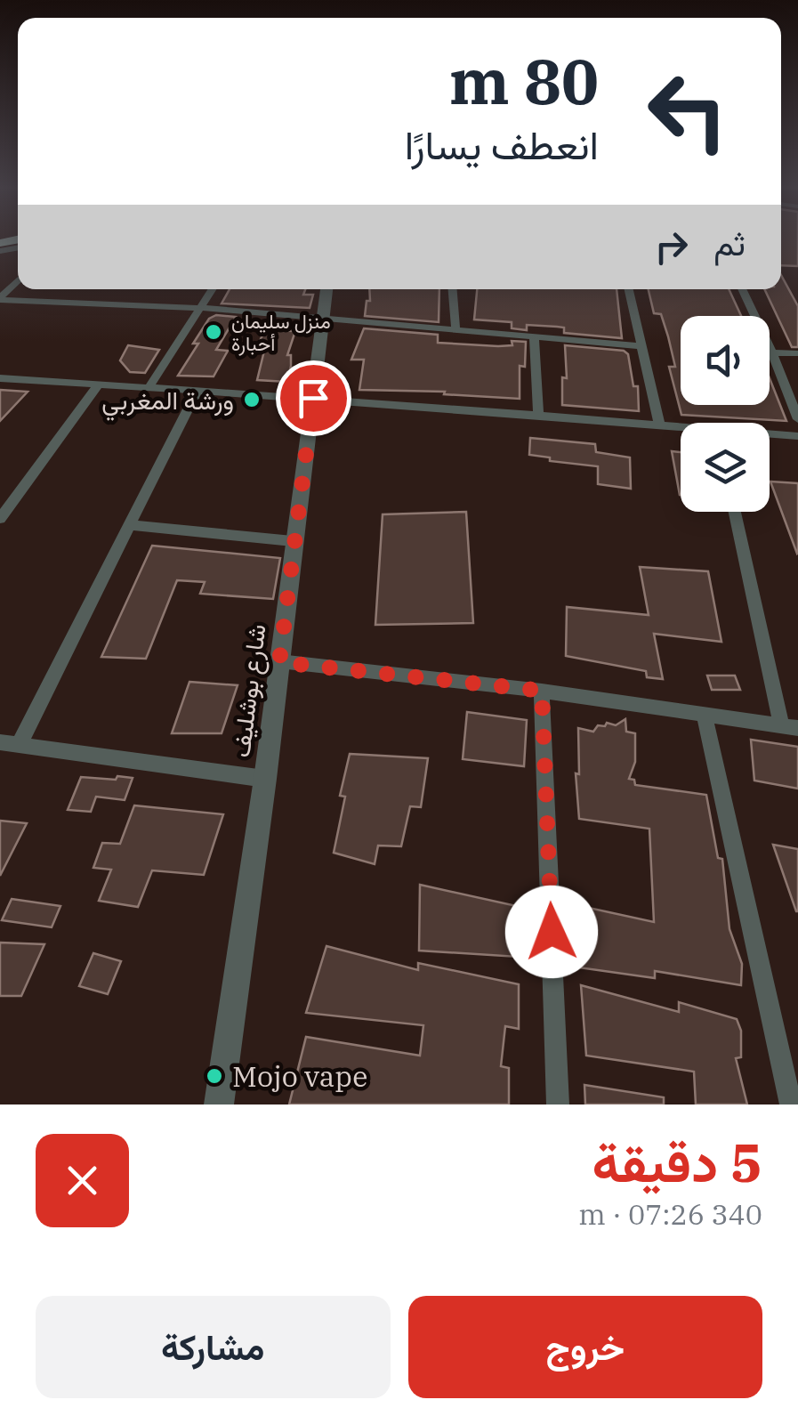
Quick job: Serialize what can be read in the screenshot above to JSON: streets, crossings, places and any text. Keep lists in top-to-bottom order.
{
  "streets": {
    "street": ["شارع بوشليف"]
  },
  "places": ["منزل سليمان أحبارة", "ورشة المغربي", "Mojo vape"],
  "page": {
    "turn": ["80 m", "انعطف يسارًا"],
    "then": "ثم",
    "heading": ["5 دقيقة", "340 m · 07:26"],
    "buttons": ["خروج", "مشاركة"]
  }
}
